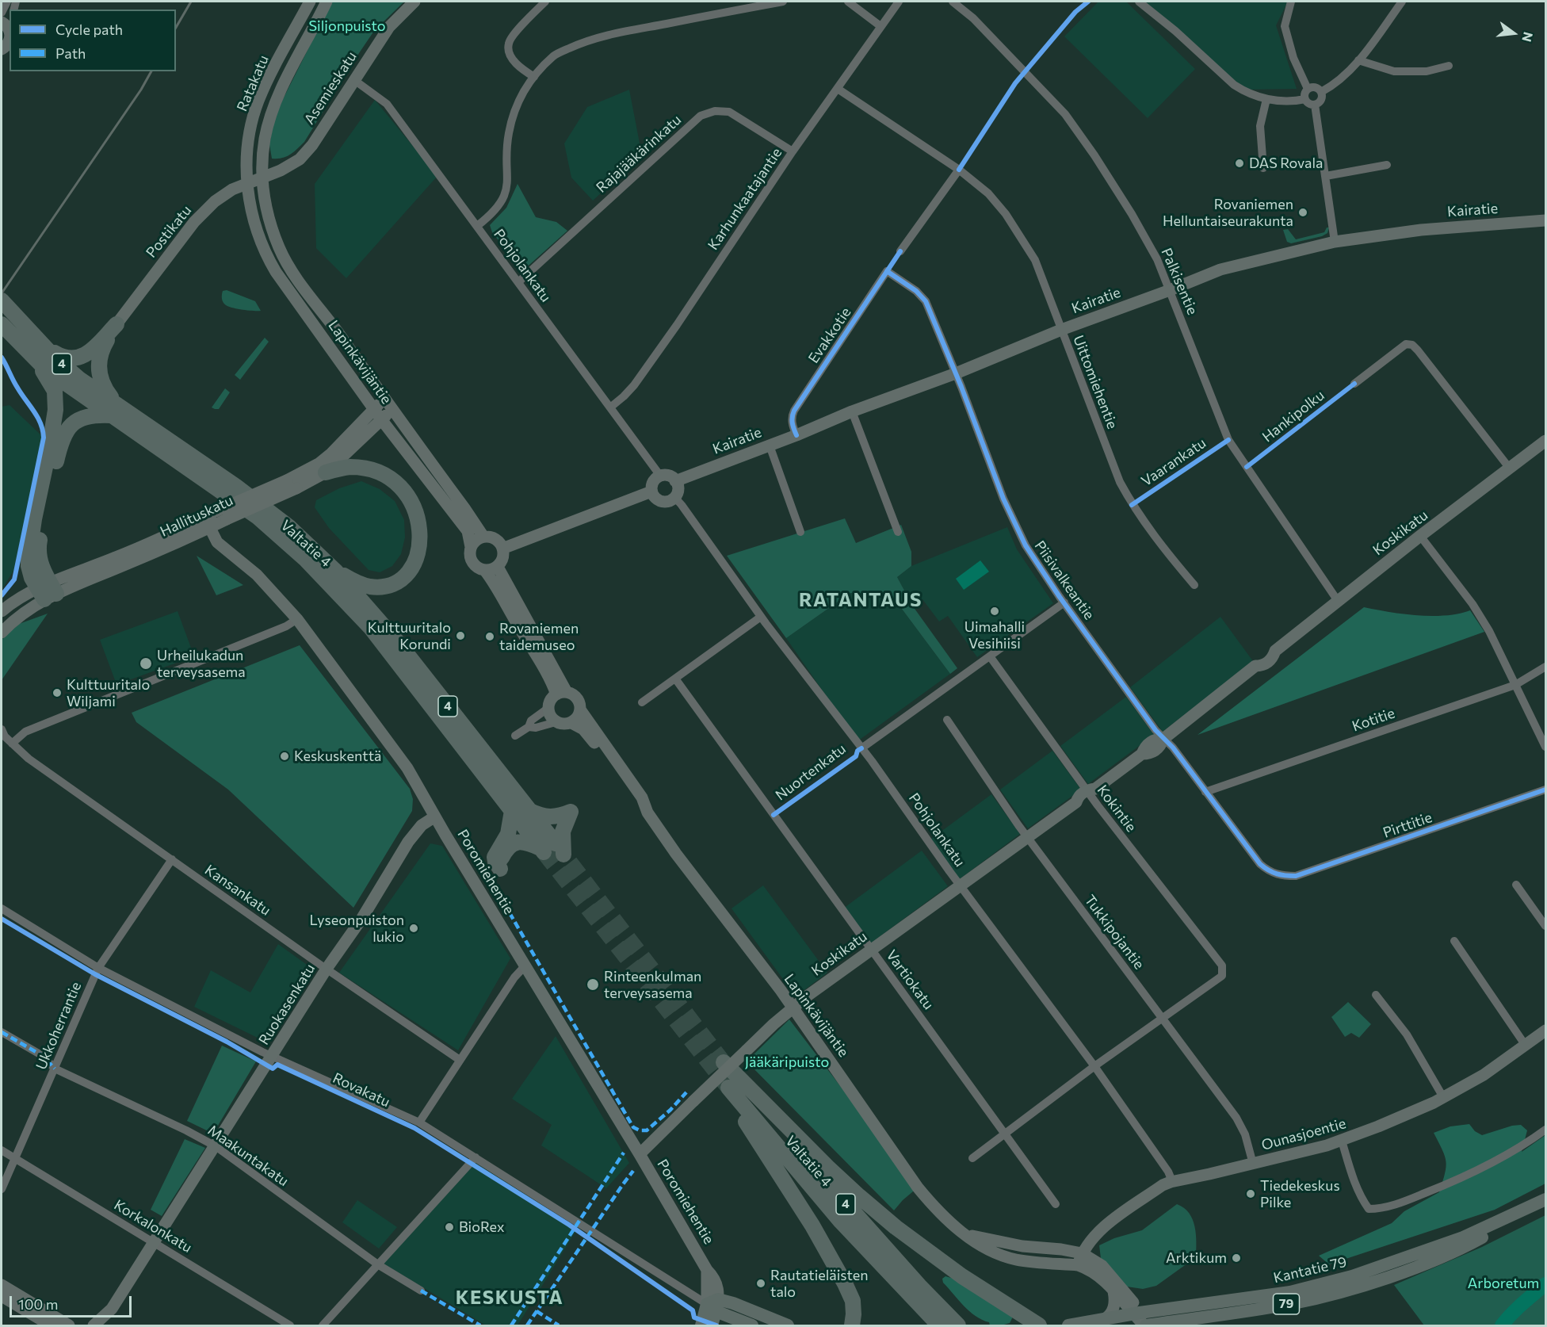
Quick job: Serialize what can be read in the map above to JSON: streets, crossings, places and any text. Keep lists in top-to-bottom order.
{
  "streets": {
    "highway": ["4", "Valtatie 4"],
    "main road": [
      "Ratakatu",
      "Asemieskatu",
      "Kairatie",
      "Postikatu",
      "Lapinkävijäntie",
      "Hallituskatu",
      "Koskikatu",
      "Poromiehentie",
      "Ruokasenkatu",
      "Ounasjoentie",
      "Kantatie 79",
      "79"
    ],
    "street": [
      "Rajajääkärinkatu",
      "Karhunkaatajantie",
      "Pohjolankatu",
      "Palkisentie",
      "Evakkotie",
      "Uittomiehentie",
      "Piisivalkeantie",
      "Kotitie",
      "Nuortenkatu",
      "Kokintie",
      "Pirttitie",
      "Kansankatu",
      "Tukkipojantie",
      "Vartiokatu",
      "Ukkoherrantie",
      "Rovakatu",
      "Maakuntakatu",
      "Korkalonkatu"
    ],
    "cycle path": ["Hankipolku", "Vaarankatu"]
  },
  "crossings": [
    ["Ratakatu", "Asemieskatu"],
    ["Ratakatu", "Postikatu"],
    ["Ratakatu", "Lapinkävijäntie"],
    ["Asemieskatu", "Postikatu"],
    ["Asemieskatu", "Pohjolankatu"],
    ["Asemieskatu", "Lapinkävijäntie"],
    ["Rajajääkärinkatu", "Karhunkaatajantie"],
    ["Rajajääkärinkatu", "Pohjolankatu"],
    ["Karhunkaatajantie", "Pohjolankatu"],
    ["Karhunkaatajantie", "Uittomiehentie"],
    ["Kairatie", "Pohjolankatu"],
    ["Kairatie", "Palkisentie"],
    ["Kairatie", "Evakkotie"],
    ["Kairatie", "Uittomiehentie"],
    ["Kairatie", "Piisivalkeantie"],
    ["Postikatu", "Lapinkävijäntie"],
    ["Pohjolankatu", "Koskikatu"],
    ["Pohjolankatu", "Nuortenkatu"],
    ["Pohjolankatu", "Ounasjoentie"],
    ["Palkisentie", "Koskikatu"],
    ["Evakkotie", "Piisivalkeantie"],
    ["Lapinkävijäntie", "Hallituskatu"],
    ["Lapinkävijäntie", "Koskikatu"],
    ["Lapinkävijäntie", "Ounasjoentie"],
    ["Lapinkävijäntie", "Kantatie 79"],
    ["Hallituskatu", "Poromiehentie"],
    ["Koskikatu", "Piisivalkeantie"],
    ["Koskikatu", "Kokintie"],
    ["Koskikatu", "Poromiehentie"],
    ["Koskikatu", "Tukkipojantie"],
    ["Koskikatu", "Vartiokatu"],
    ["Piisivalkeantie", "Kotitie"],
    ["Piisivalkeantie", "Nuortenkatu"],
    ["Piisivalkeantie", "Pirttitie"],
    ["Nuortenkatu", "Kokintie"],
    ["Kokintie", "Tukkipojantie"],
    ["Poromiehentie", "Ruokasenkatu"],
    ["Poromiehentie", "Rovakatu"],
    ["Kansankatu", "Ruokasenkatu"],
    ["Kansankatu", "Ukkoherrantie"],
    ["Tukkipojantie", "Ounasjoentie"],
    ["Ruokasenkatu", "Rovakatu"],
    ["Ruokasenkatu", "Maakuntakatu"],
    ["Ruokasenkatu", "Korkalonkatu"],
    ["Ukkoherrantie", "Rovakatu"],
    ["Ukkoherrantie", "Maakuntakatu"],
    ["Ukkoherrantie", "Korkalonkatu"]
  ],
  "districts": ["RATANTAUS", "KESKUSTA"],
  "parks": ["Siljonpuisto", "Jääkäripuisto", "Arboretum"],
  "places": [
    "DAS Rovala",
    "Rovaniemen Helluntaiseurakunta",
    "Uimahalli Vesihiisi",
    "Kulttuuritalo Korundi",
    "Rovaniemen taidemuseo",
    "Urheilukadun terveysasema",
    "Kulttuuritalo Wiljami",
    "Keskuskenttä",
    "Lyseonpuiston lukio",
    "Rinteenkulman terveysasema",
    "Tiedekeskus Pilke",
    "BioRex",
    "Arktikum",
    "Rautatieläisten talo"
  ],
  "legend": ["Cycle path", "Path"],
  "scale_bar": "100 m",
  "north": "right"
}
